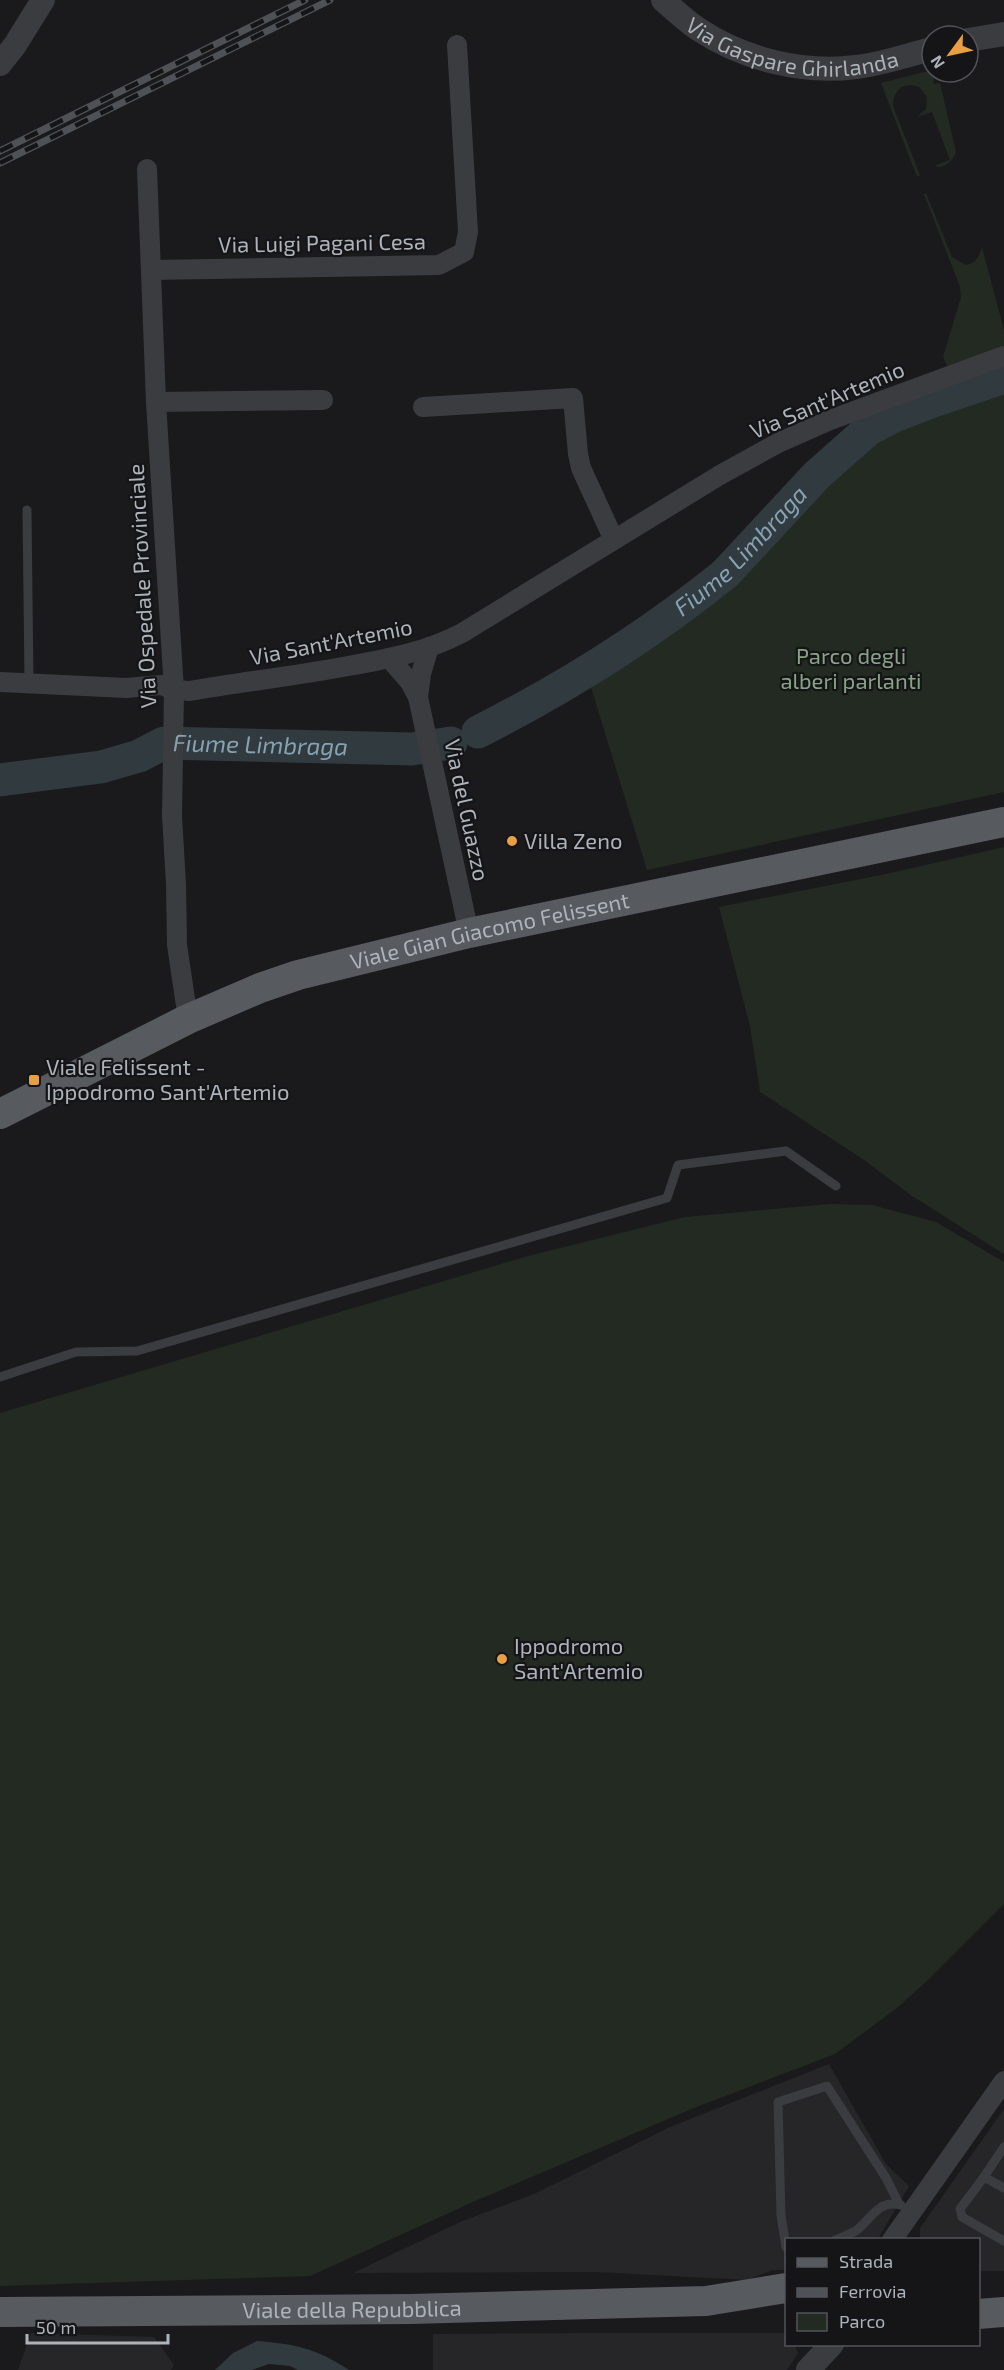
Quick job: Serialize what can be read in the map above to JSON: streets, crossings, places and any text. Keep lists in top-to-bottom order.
{
  "streets": {
    "main road": ["Viale Gian Giacomo Felissent", "Viale della Repubblica"],
    "street": [
      "Via Gaspare Ghirlanda",
      "Via Luigi Pagani Cesa",
      "Via Sant'Artemio",
      "Via Ospedale Provinciale",
      "Via del Guazzo"
    ]
  },
  "crossings": [
    ["Via Luigi Pagani Cesa", "Via Ospedale Provinciale"],
    ["Via Sant'Artemio", "Via Ospedale Provinciale"],
    ["Via Sant'Artemio", "Via del Guazzo"],
    ["Via Ospedale Provinciale", "Viale Gian Giacomo Felissent"],
    ["Via del Guazzo", "Viale Gian Giacomo Felissent"]
  ],
  "water": ["Fiume Limbraga"],
  "parks": ["Parco degli alberi parlanti"],
  "places": {
    "other": ["Villa Zeno", "Ippodromo Sant'Artemio"],
    "transit": ["Viale Felissent - Ippodromo Sant'Artemio"]
  },
  "legend": ["Strada", "Ferrovia", "Parco"],
  "scale_bar": "50 m",
  "north": "bottom left"
}
